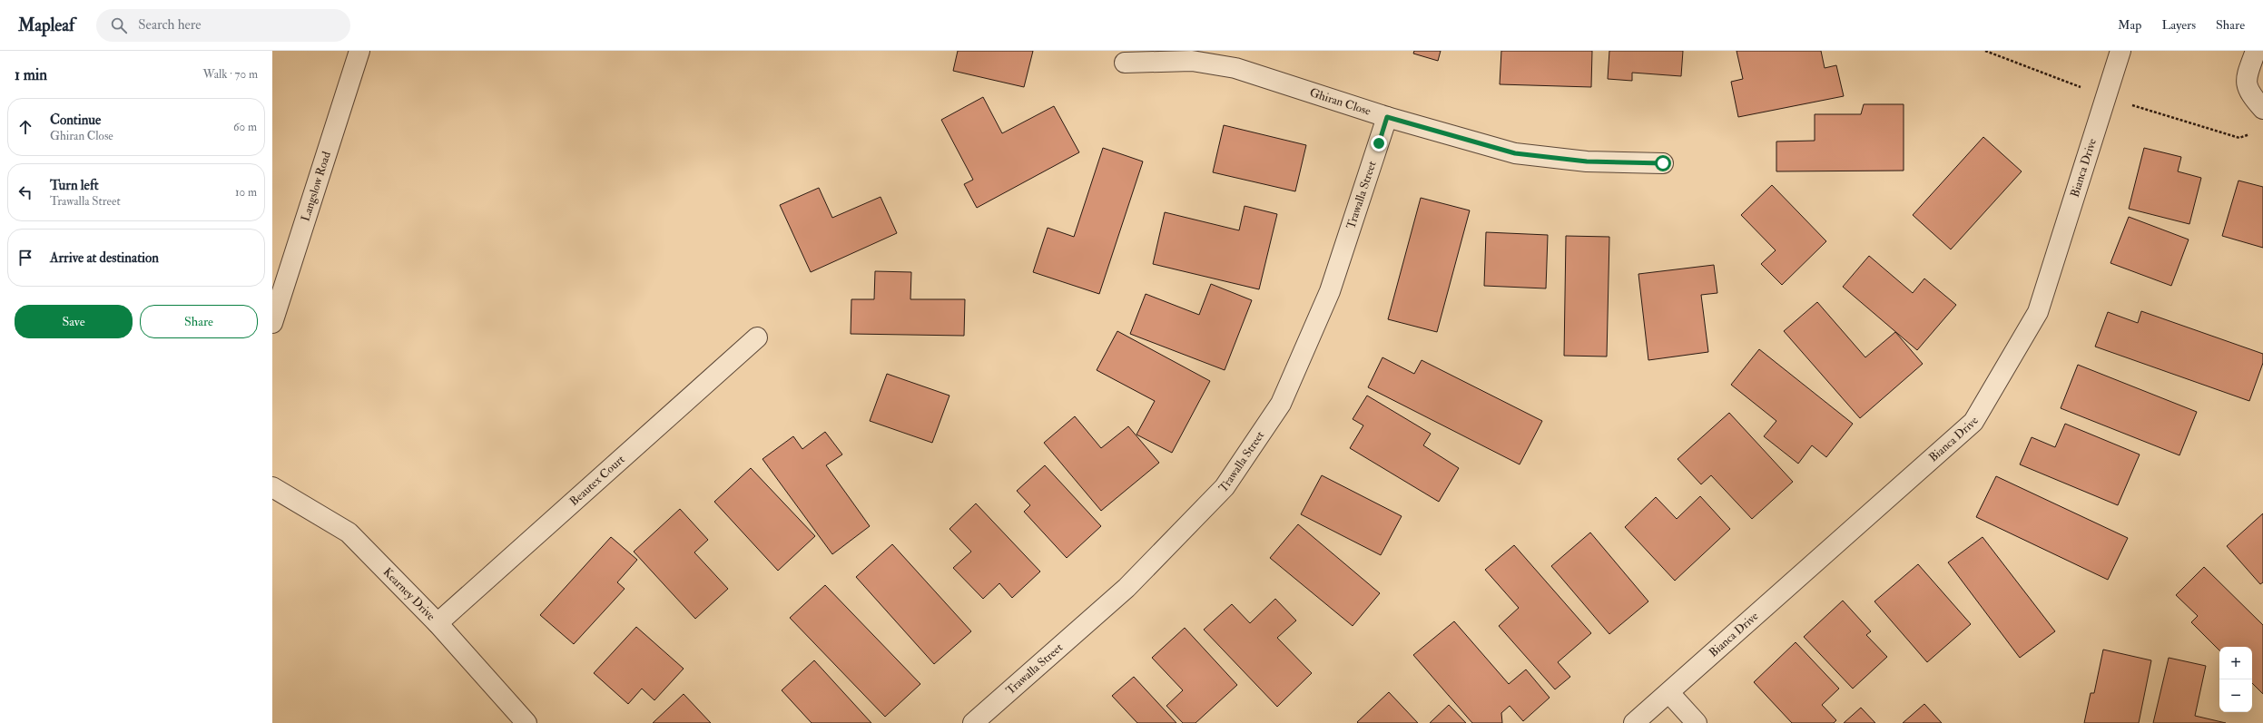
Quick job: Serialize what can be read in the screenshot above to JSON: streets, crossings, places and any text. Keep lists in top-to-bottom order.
{
  "streets": {
    "street": [
      "Ghiran Close",
      "Bianca Drive",
      "Langslow Road",
      "Trawalla Street",
      "Beautex Court",
      "Kearney Drive"
    ]
  },
  "crossings": [
    ["Ghiran Close", "Trawalla Street"],
    ["Beautex Court", "Kearney Drive"]
  ],
  "page": {
    "header": "Mapleaf",
    "search": "Search here",
    "nav": ["Map", "Layers", "Share"],
    "heading": ["1 min", "Walk · 70 m"],
    "list": [
      ["Continue", "Ghiran Close", "60 m"],
      ["Turn left", "Trawalla Street", "10 m"],
      "Arrive at destination"
    ],
    "buttons": ["Save", "Share"],
    "map_buttons": ["+", "−"]
  }
}
